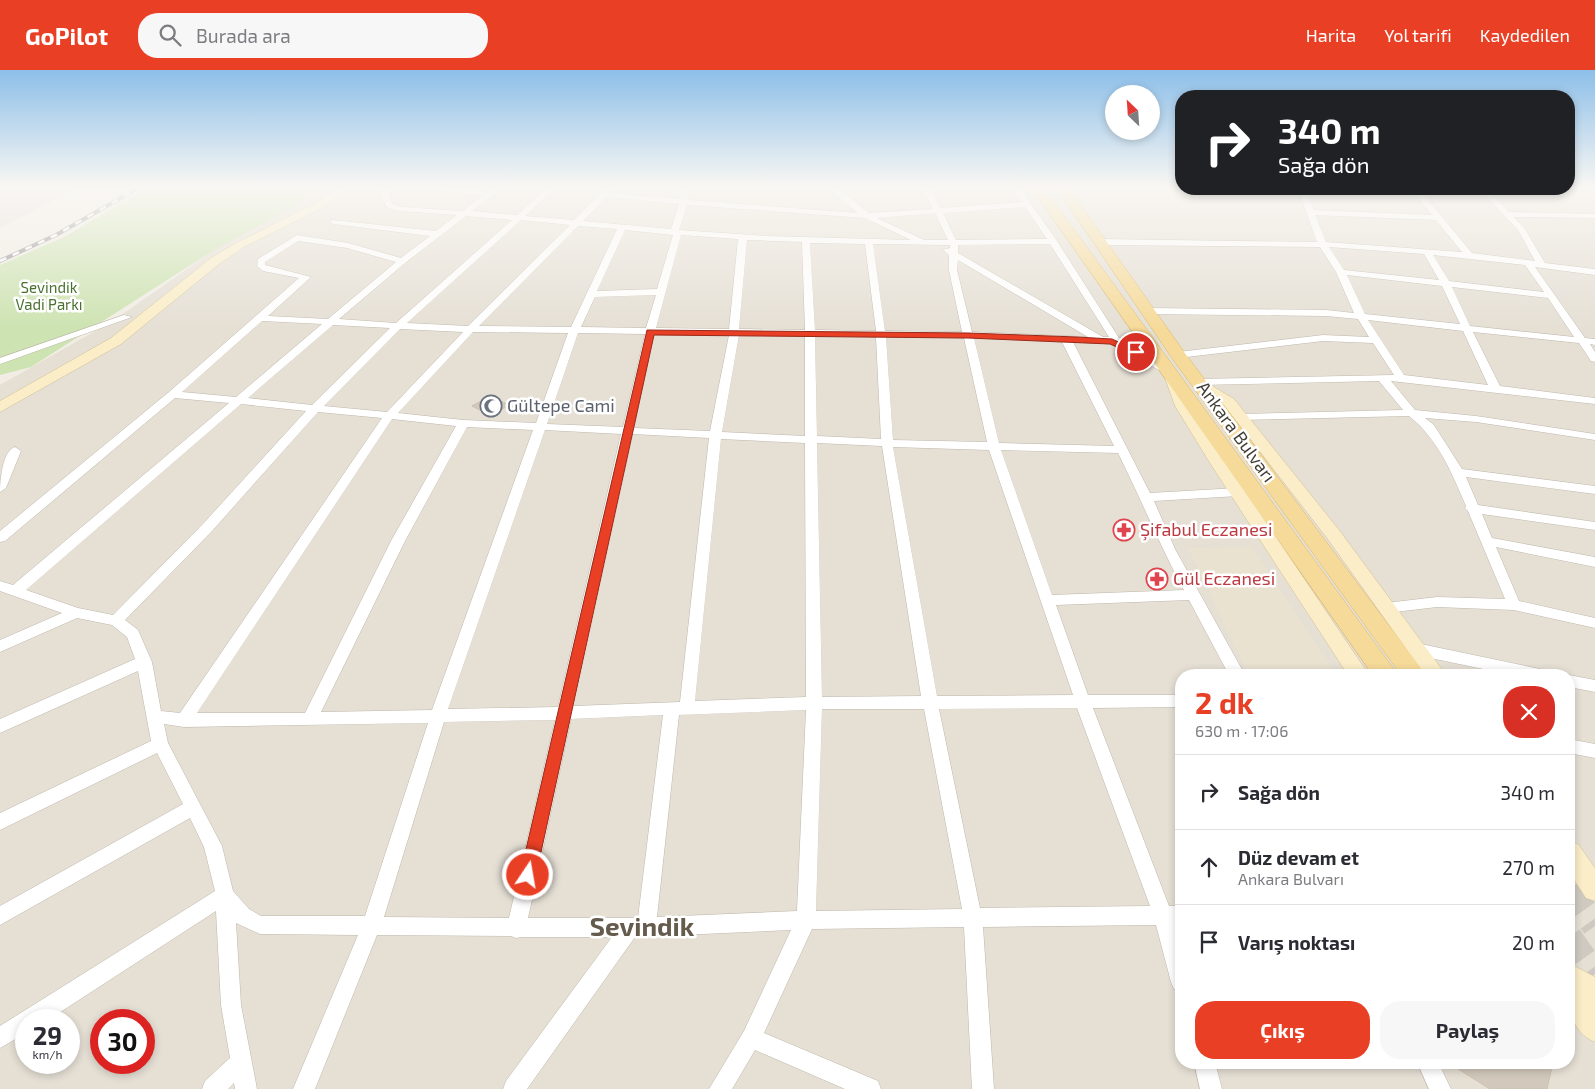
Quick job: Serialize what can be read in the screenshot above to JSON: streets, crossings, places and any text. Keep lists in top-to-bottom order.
{
  "streets": {
    "main road": ["Ankara Bulvarı"]
  },
  "districts": ["Sevindik"],
  "parks": ["Sevindik Vadi Parkı"],
  "places": {
    "mosque": ["Gültepe Cami"],
    "pharmacy": ["Şifabul Eczanesi", "Gül Eczanesi"]
  },
  "north": "top left",
  "page": {
    "header": "GoPilot",
    "search": "Burada ara",
    "nav": ["Harita", "Yol tarifi", "Kaydedilen"],
    "turn": ["340 m", "Sağa dön"],
    "heading": ["2 dk", "630 m · 17:06"],
    "list": [
      {
        "name": "Sağa dön",
        "value": "340 m"
      },
      {
        "name": "Düz devam et",
        "note": "Ankara Bulvarı",
        "value": "270 m"
      },
      {
        "name": "Varış noktası",
        "value": "20 m"
      }
    ],
    "buttons": ["Çıkış", "Paylaş"],
    "speed": "29 km/h",
    "limit": "30"
  }
}
